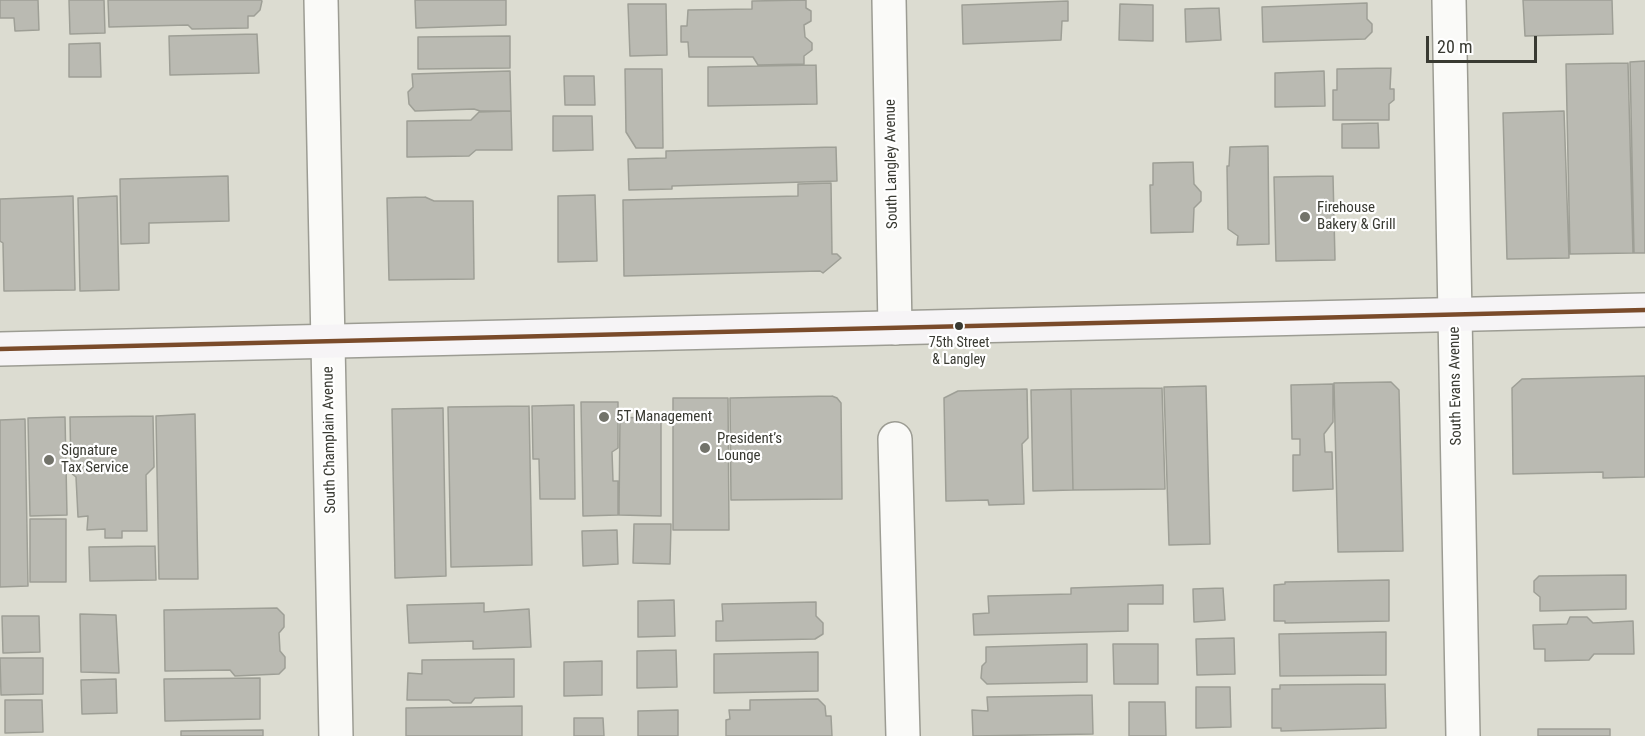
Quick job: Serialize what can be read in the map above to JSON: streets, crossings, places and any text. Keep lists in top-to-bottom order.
{
  "streets": {
    "street": ["South Langley Avenue", "South Evans Avenue", "South Champlain Avenue"]
  },
  "places": [
    "Firehouse Bakery & Grill",
    "75th Street & Langley",
    "5T Management",
    "President’s Lounge",
    "Signature Tax Service"
  ],
  "scale_bar": "20 m"
}
